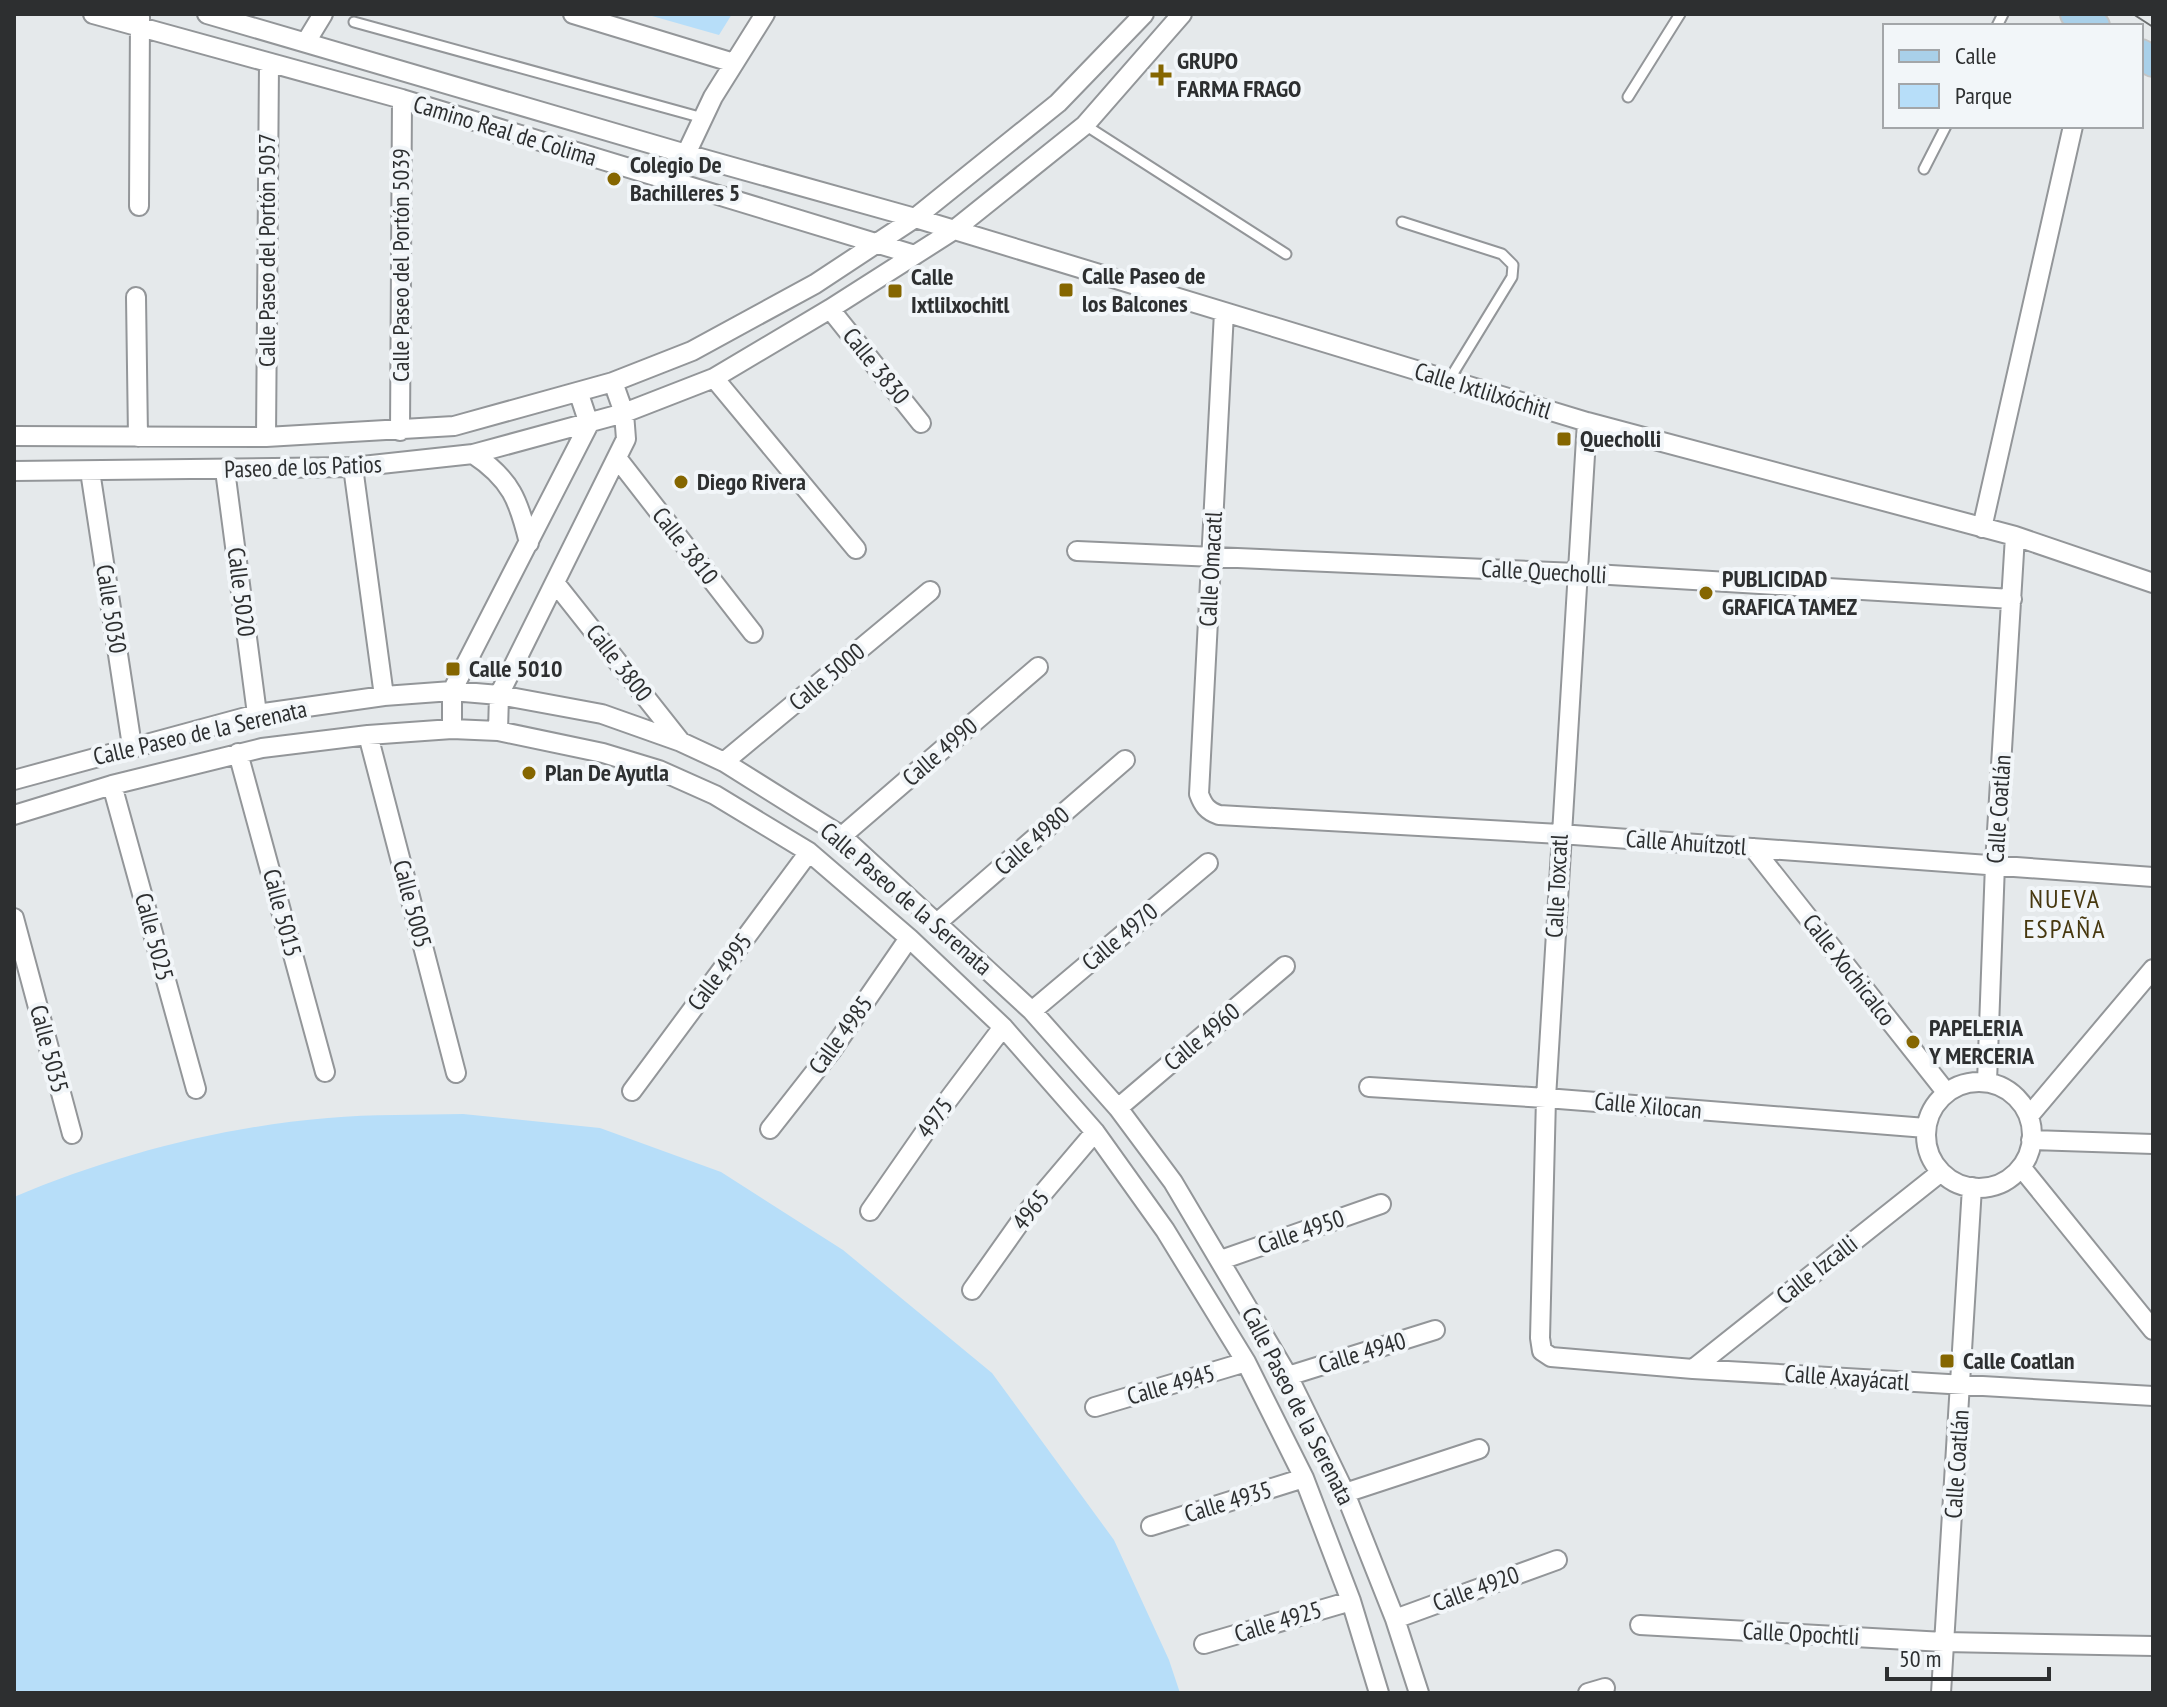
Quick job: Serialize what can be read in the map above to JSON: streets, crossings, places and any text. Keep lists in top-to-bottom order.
{
  "streets": {
    "street": [
      "Camino Real de Colima",
      "Calle Paseo del Portón 5057",
      "Calle Paseo del Portón 5039",
      "Calle 3830",
      "Calle Ixtlilxóchitl",
      "Paseo de los Patios",
      "Calle 3810",
      "Calle Omacatl",
      "Calle Quecholli",
      "Calle 5020",
      "Calle 5030",
      "Calle 3800",
      "Calle 5000",
      "Calle Paseo de la Serenata",
      "Calle 4990",
      "Calle Coatlán",
      "Calle 4980",
      "Calle Ahuítzotl",
      "Calle Toxcatl",
      "Calle 5005",
      "Calle 5015",
      "Calle 5025",
      "Calle 4970",
      "Calle Xochicalco",
      "Calle 4995",
      "Calle 4985",
      "Calle 4960",
      "Calle 5035",
      "Calle Xilocan",
      "4975",
      "4965",
      "Calle 4950",
      "Calle Izcalli",
      "Calle 4940",
      "Calle Axayácatl",
      "Calle 4945",
      "Calle 4935",
      "Calle 4920",
      "Calle 4925",
      "Calle Opochtli"
    ]
  },
  "crossings": [
    ["Camino Real de Colima", "Calle Paseo del Portón 5057"],
    ["Camino Real de Colima", "Calle Paseo del Portón 5039"],
    ["Camino Real de Colima", "Calle Ixtlilxóchitl"],
    ["Camino Real de Colima", "Paseo de los Patios"],
    ["Calle Paseo del Portón 5057", "Paseo de los Patios"],
    ["Calle Paseo del Portón 5039", "Paseo de los Patios"],
    ["Calle 3830", "Paseo de los Patios"],
    ["Calle Ixtlilxóchitl", "Paseo de los Patios"],
    ["Calle Ixtlilxóchitl", "Calle Omacatl"],
    ["Calle Ixtlilxóchitl", "Calle Coatlán"],
    ["Calle Ixtlilxóchitl", "Calle Toxcatl"],
    ["Paseo de los Patios", "Calle 5020"],
    ["Paseo de los Patios", "Calle 5030"],
    ["Calle Omacatl", "Calle Quecholli"],
    ["Calle Omacatl", "Calle Ahuítzotl"],
    ["Calle Quecholli", "Calle Coatlán"],
    ["Calle Quecholli", "Calle Toxcatl"],
    ["Calle 5020", "Calle Paseo de la Serenata"],
    ["Calle 5030", "Calle Paseo de la Serenata"],
    ["Calle 3800", "Calle Paseo de la Serenata"],
    ["Calle 5000", "Calle Paseo de la Serenata"],
    ["Calle Paseo de la Serenata", "Calle 4990"],
    ["Calle Paseo de la Serenata", "Calle 4980"],
    ["Calle Paseo de la Serenata", "Calle 5005"],
    ["Calle Paseo de la Serenata", "Calle 5015"],
    ["Calle Paseo de la Serenata", "Calle 5025"],
    ["Calle Paseo de la Serenata", "Calle 4970"],
    ["Calle Paseo de la Serenata", "Calle 4995"],
    ["Calle Paseo de la Serenata", "Calle 4985"],
    ["Calle Paseo de la Serenata", "Calle 4960"],
    ["Calle Paseo de la Serenata", "4975"],
    ["Calle Paseo de la Serenata", "4965"],
    ["Calle Paseo de la Serenata", "Calle 4950"],
    ["Calle Paseo de la Serenata", "Calle 4940"],
    ["Calle Paseo de la Serenata", "Calle 4945"],
    ["Calle Paseo de la Serenata", "Calle 4935"],
    ["Calle Paseo de la Serenata", "Calle 4920"],
    ["Calle Paseo de la Serenata", "Calle 4925"],
    ["Calle Coatlán", "Calle Ahuítzotl"],
    ["Calle Coatlán", "Calle Xochicalco"],
    ["Calle Coatlán", "Calle Xilocan"],
    ["Calle Coatlán", "Calle Izcalli"],
    ["Calle Coatlán", "Calle Axayácatl"],
    ["Calle Coatlán", "Calle Opochtli"],
    ["Calle Ahuítzotl", "Calle Toxcatl"],
    ["Calle Ahuítzotl", "Calle Xochicalco"],
    ["Calle Toxcatl", "Calle Xilocan"],
    ["Calle Toxcatl", "Calle Axayácatl"],
    ["Calle Xochicalco", "Calle Xilocan"],
    ["Calle Xochicalco", "Calle Izcalli"],
    ["Calle Xilocan", "Calle Izcalli"],
    ["Calle Izcalli", "Calle Axayácatl"]
  ],
  "districts": ["NUEVA ESPAÑA"],
  "places": {
    "health": ["GRUPO FARMA FRAGO"],
    "other": [
      "Colegio De Bachilleres 5",
      "Diego Rivera",
      "PUBLICIDAD GRAFICA TAMEZ",
      "Plan De Ayutla",
      "PAPELERIA Y MERCERIA"
    ],
    "transit": [
      "Calle Paseo de los Balcones",
      "Calle Ixtlilxochitl",
      "Quecholli",
      "Calle 5010",
      "Calle Coatlan"
    ]
  },
  "legend": ["Calle", "Parque"],
  "scale_bar": "50 m"
}
